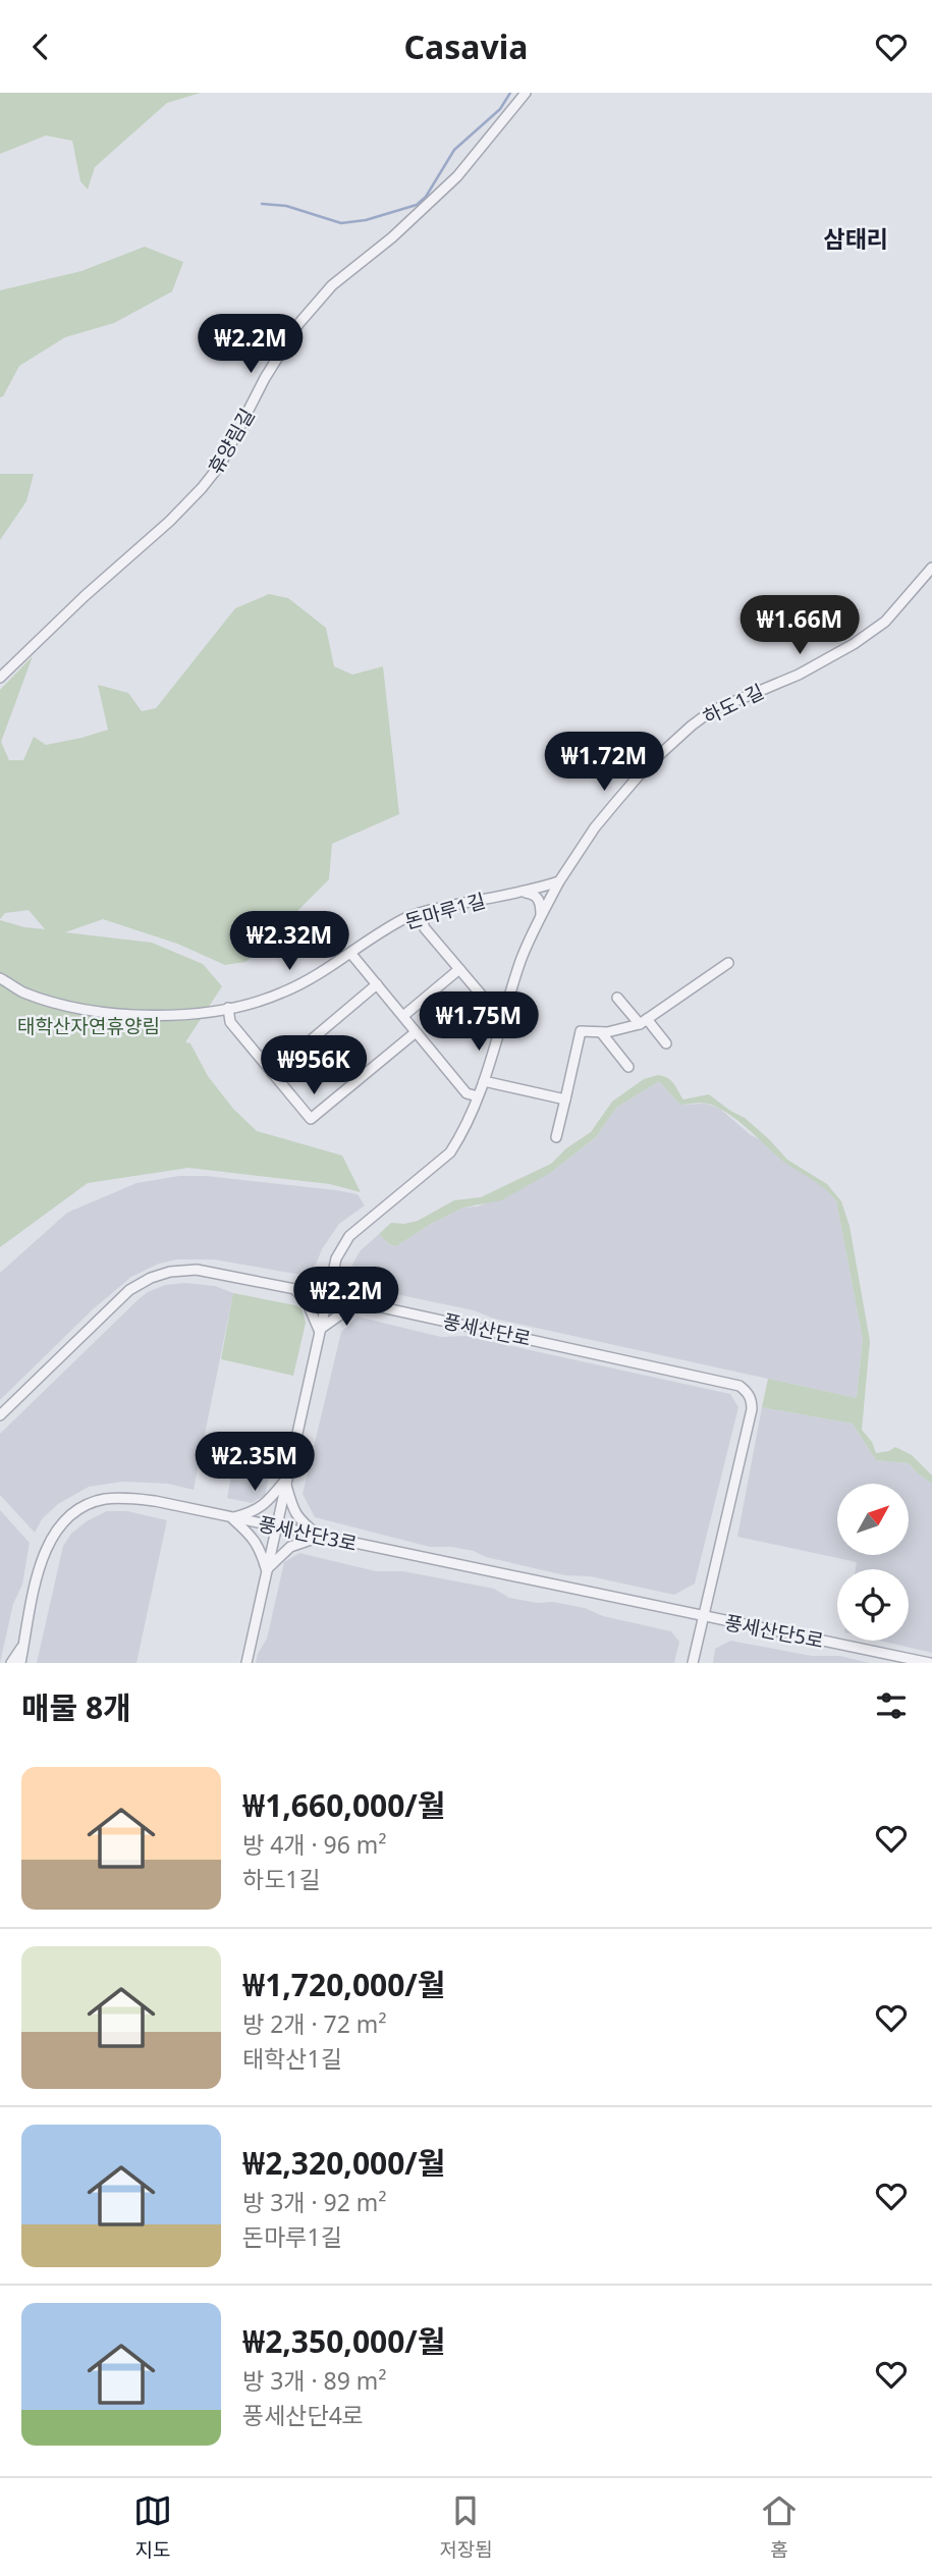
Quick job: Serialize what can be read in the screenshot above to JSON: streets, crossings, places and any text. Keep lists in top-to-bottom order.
{
  "streets": {
    "street": [
      "휴양림길",
      "하도1길",
      "돈마루1길",
      "풍세산단로",
      "풍세산단3로",
      "풍세산단5로"
    ]
  },
  "crossings": [
    ["하도1길", "돈마루1길"],
    ["풍세산단로", "풍세산단3로"],
    ["풍세산단로", "풍세산단5로"],
    ["풍세산단3로", "풍세산단5로"]
  ],
  "districts": ["삼태리"],
  "parks": ["태학산자연휴양림"],
  "north": "top right",
  "page": {
    "header": "Casavia",
    "price": [
      "₩2.2M",
      "₩1.66M",
      "₩1.72M",
      "₩2.32M",
      "₩1.75M",
      "₩956K",
      "₩2.2M",
      "₩2.35M"
    ],
    "heading": "매물 8개",
    "list": [
      {
        "name": "₩1,660,000/월",
        "note": "방 4개 · 96 m² · 하도1길"
      },
      {
        "name": "₩1,720,000/월",
        "note": "방 2개 · 72 m² · 태학산1길"
      },
      {
        "name": "₩2,320,000/월",
        "note": "방 3개 · 92 m² · 돈마루1길"
      },
      {
        "name": "₩2,350,000/월",
        "note": "방 3개 · 89 m² · 풍세산단4로"
      }
    ],
    "tabs": ["지도", "저장됨", "홈"]
  }
}
